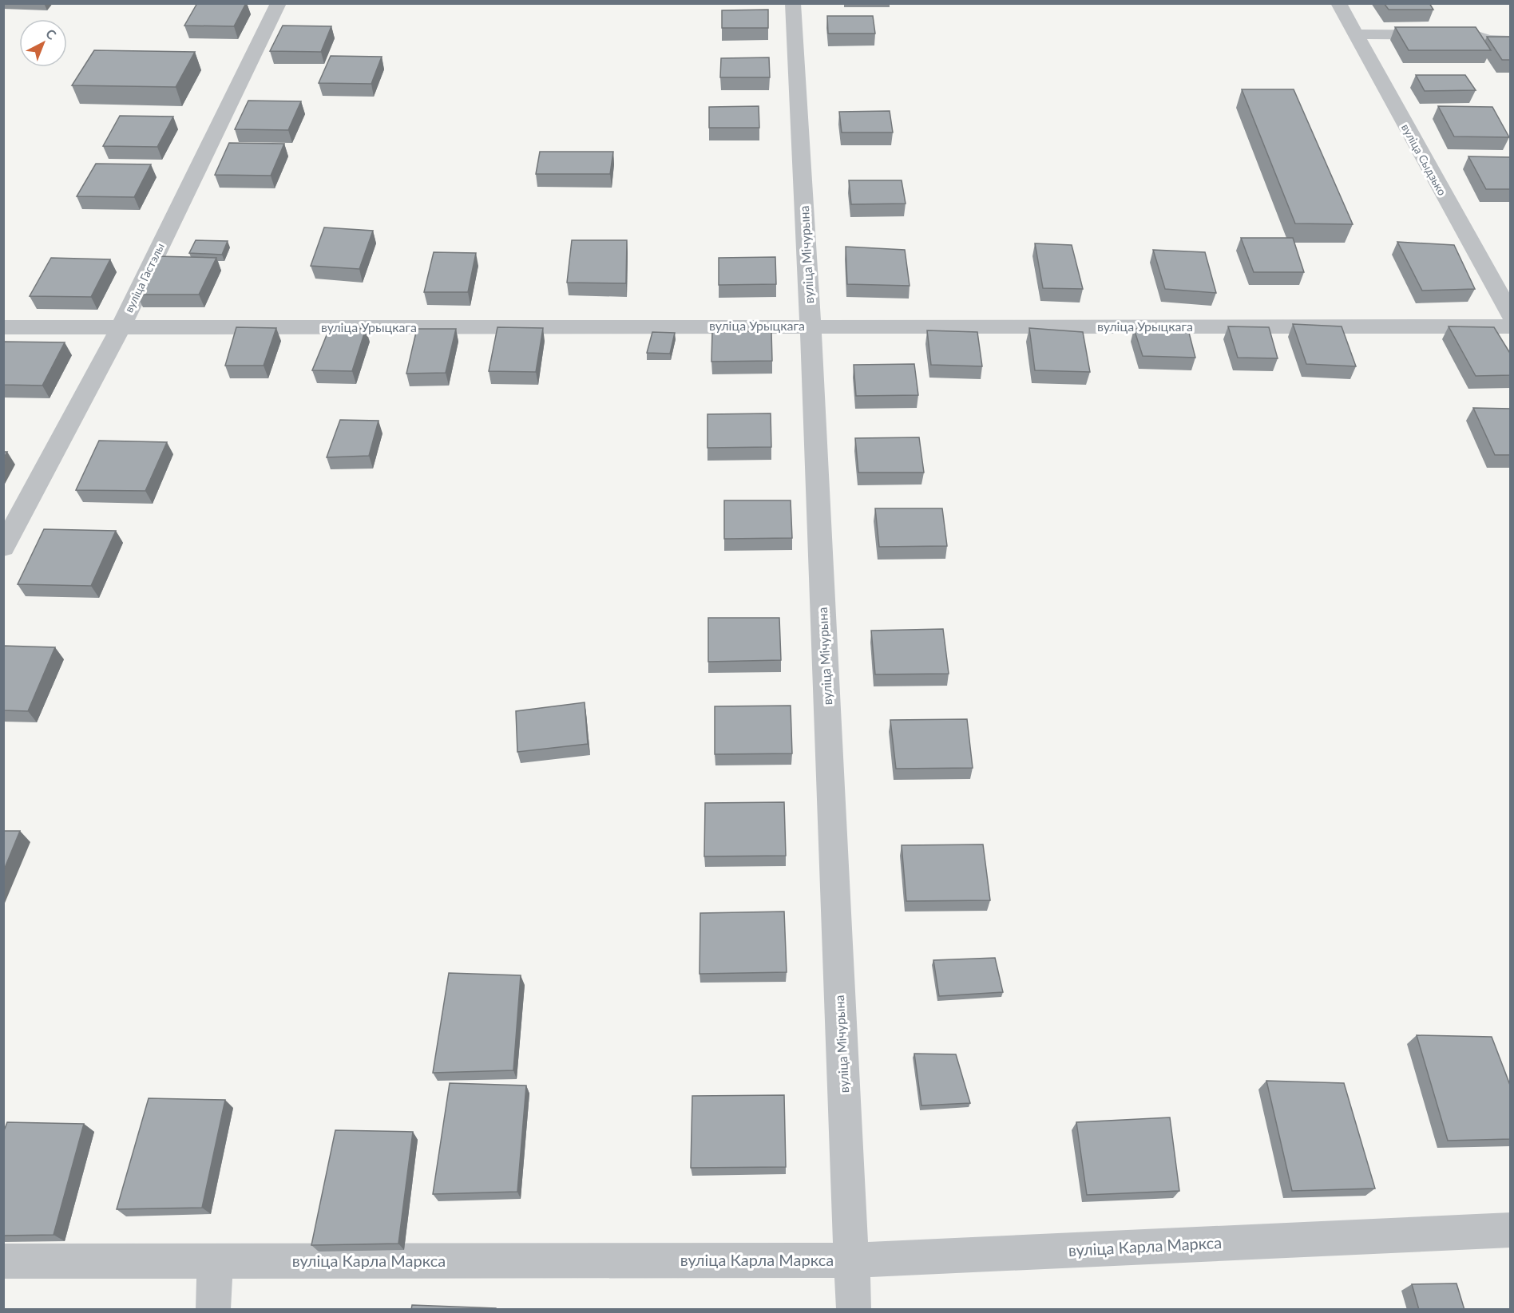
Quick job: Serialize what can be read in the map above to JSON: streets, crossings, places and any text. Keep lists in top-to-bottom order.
{
  "streets": {
    "street": [
      "вуліца Сыдзько",
      "вуліца Мічурына",
      "вуліца Гастэлы",
      "вуліца Урыцкага",
      "вуліца Карла Маркса"
    ]
  },
  "crossings": [
    ["вуліца Мічурына", "вуліца Урыцкага"],
    ["вуліца Мічурына", "вуліца Карла Маркса"],
    ["вуліца Гастэлы", "вуліца Урыцкага"]
  ],
  "north": "top right"
}
